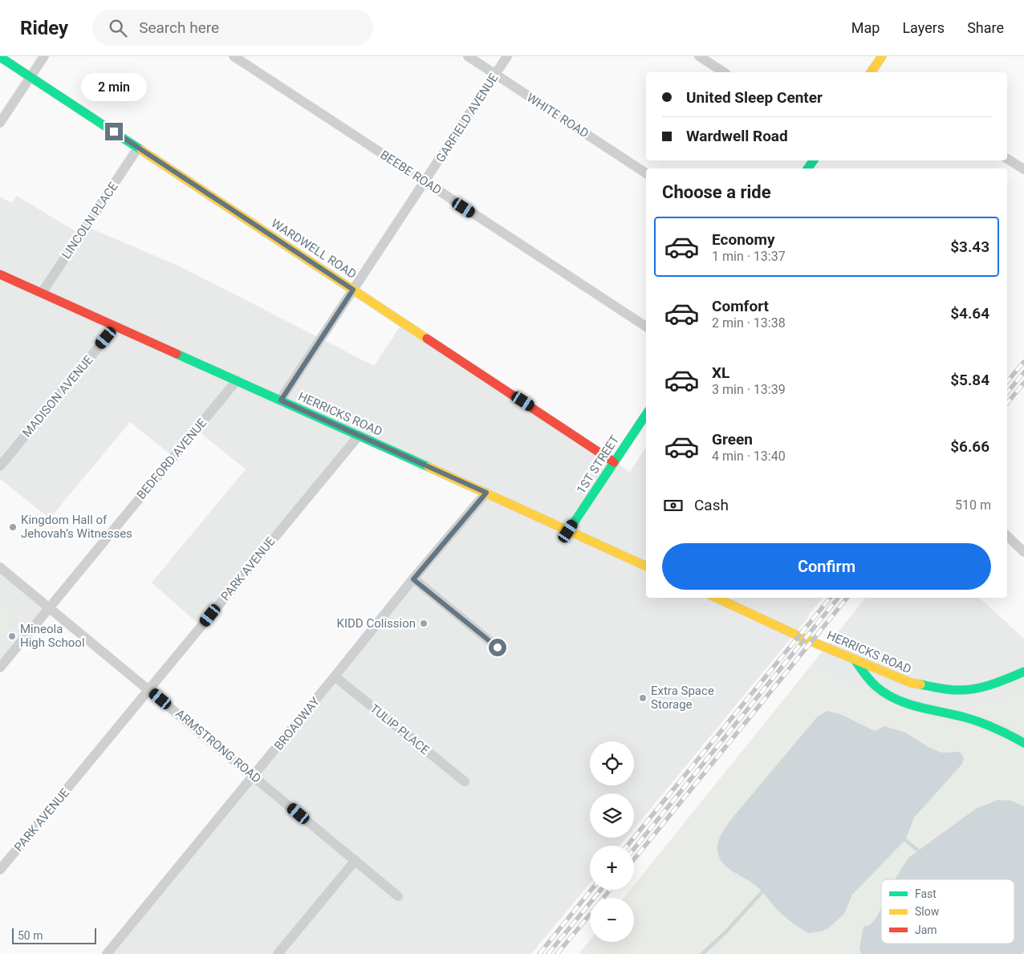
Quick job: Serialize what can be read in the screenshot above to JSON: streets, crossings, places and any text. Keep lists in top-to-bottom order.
{
  "streets": {
    "main road": ["WARDWELL ROAD", "HERRICKS ROAD", "1ST STREET"],
    "street": [
      "WHITE ROAD",
      "GARFIELD AVENUE",
      "BEEBE ROAD",
      "LINCOLN PLACE",
      "MADISON AVENUE",
      "BEDFORD AVENUE",
      "PARK AVENUE",
      "BROADWAY",
      "TULIP PLACE",
      "ARMSTRONG ROAD"
    ]
  },
  "crossings": [
    ["WHITE ROAD", "GARFIELD AVENUE"],
    ["GARFIELD AVENUE", "BEEBE ROAD"],
    ["GARFIELD AVENUE", "WARDWELL ROAD"],
    ["GARFIELD AVENUE", "HERRICKS ROAD"],
    ["LINCOLN PLACE", "WARDWELL ROAD"],
    ["LINCOLN PLACE", "HERRICKS ROAD"],
    ["WARDWELL ROAD", "1ST STREET"],
    ["MADISON AVENUE", "HERRICKS ROAD"],
    ["HERRICKS ROAD", "BEDFORD AVENUE"],
    ["HERRICKS ROAD", "1ST STREET"],
    ["HERRICKS ROAD", "PARK AVENUE"],
    ["HERRICKS ROAD", "BROADWAY"],
    ["BEDFORD AVENUE", "ARMSTRONG ROAD"],
    ["PARK AVENUE", "ARMSTRONG ROAD"],
    ["BROADWAY", "TULIP PLACE"],
    ["BROADWAY", "ARMSTRONG ROAD"]
  ],
  "places": [
    "Kingdom Hall of Jehovah’s Witnesses",
    "KIDD Colission",
    "Mineola High School",
    "Extra Space Storage"
  ],
  "legend": ["Fast", "Slow", "Jam"],
  "scale_bar": "50 m",
  "page": {
    "header": "Ridey",
    "search": "Search here",
    "nav": ["Map", "Layers", "Share"],
    "banner": ["United Sleep Center", "Wardwell Road"],
    "bubble": "2 min",
    "heading": "Choose a ride",
    "list": [
      {
        "name": "Economy",
        "note": "1 min · 13:37",
        "value": "$3.43"
      },
      {
        "name": "Comfort",
        "note": "2 min · 13:38",
        "value": "$4.64"
      },
      {
        "name": "XL",
        "note": "3 min · 13:39",
        "value": "$5.84"
      },
      {
        "name": "Green",
        "note": "4 min · 13:40",
        "value": "$6.66"
      }
    ],
    "pay": ["Cash", "510 m"],
    "buttons": "Confirm",
    "map_buttons": ["+", "−"],
    "scale": "50 m"
  }
}
